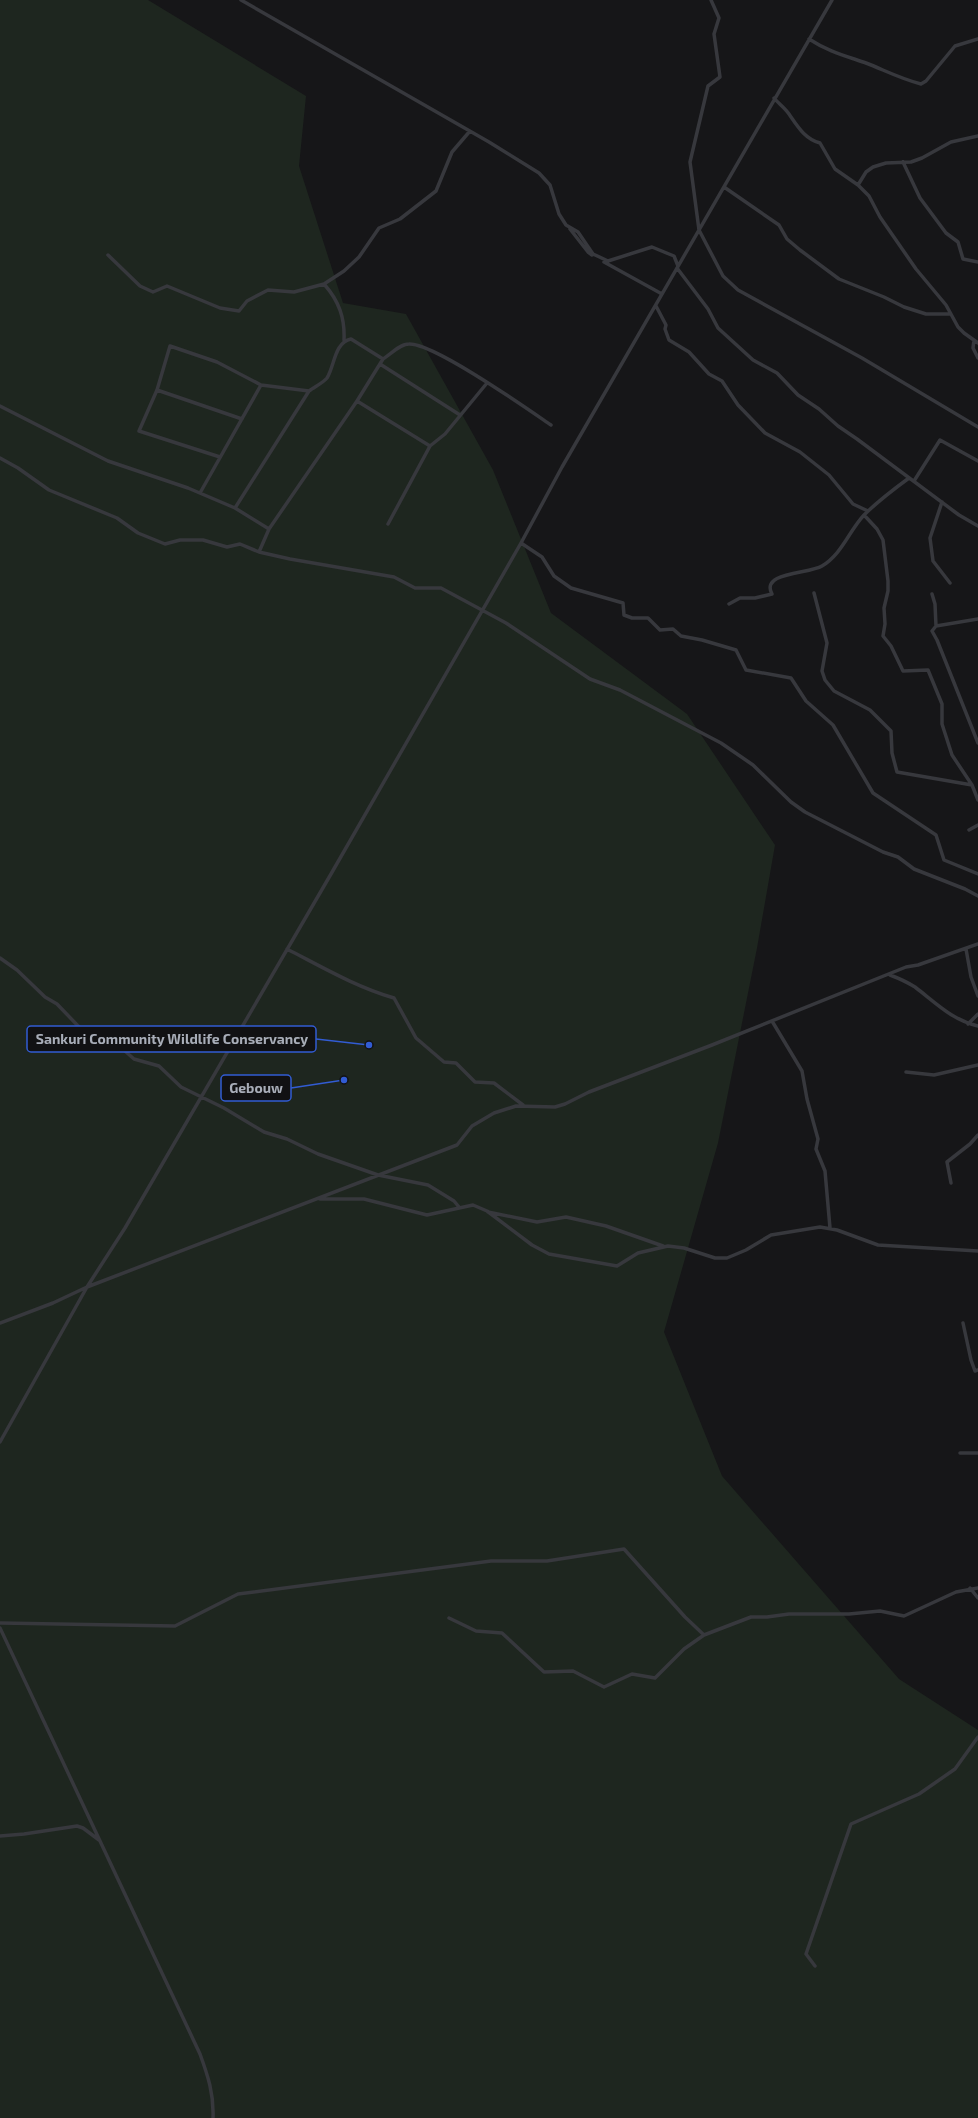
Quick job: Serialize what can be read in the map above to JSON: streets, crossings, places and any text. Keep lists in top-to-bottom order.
{
  "places": ["Sankuri Community Wildlife Conservancy", "Gebouw"]
}
